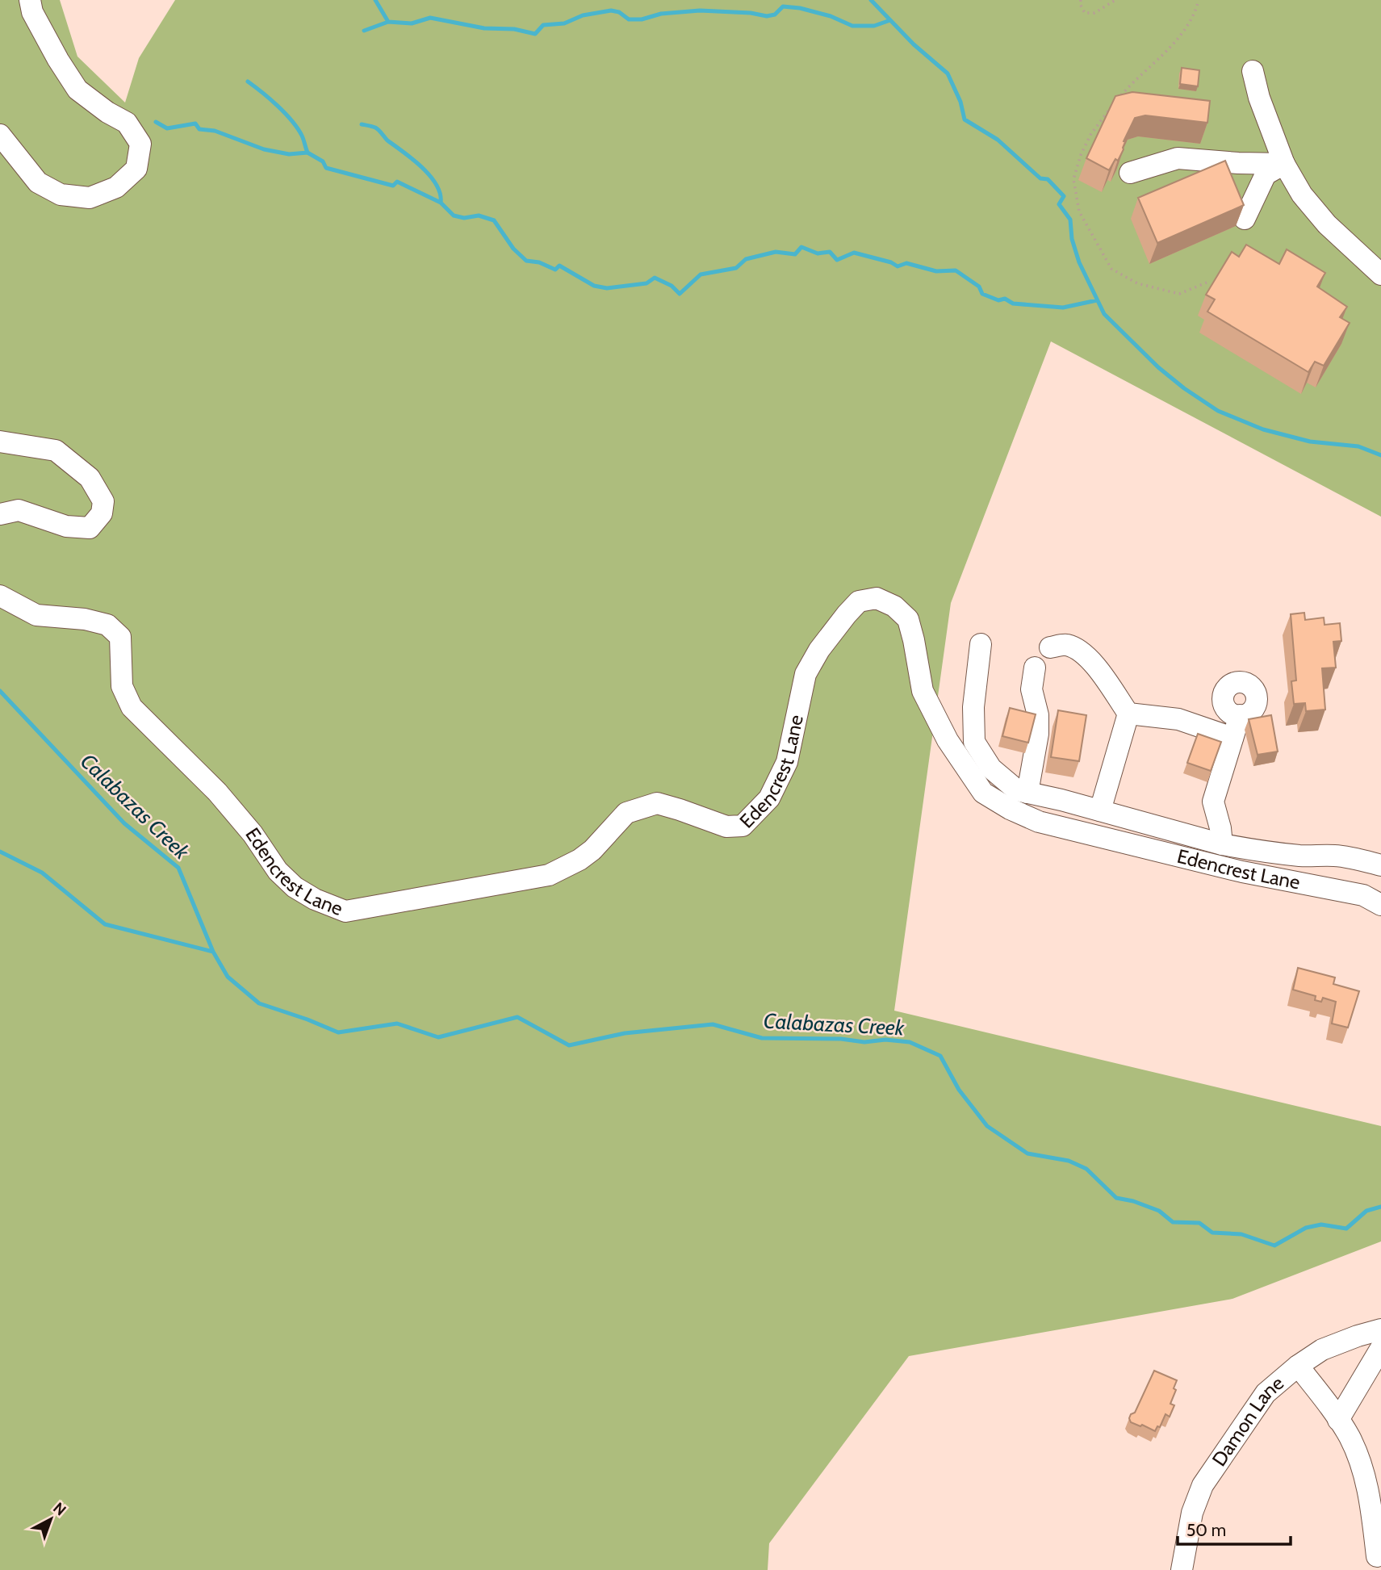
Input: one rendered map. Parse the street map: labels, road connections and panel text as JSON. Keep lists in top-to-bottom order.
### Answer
{
  "streets": {
    "street": ["Edencrest Lane", "Damon Lane"]
  },
  "water": ["Calabazas Creek"],
  "scale_bar": "50 m",
  "north": "top right"
}
